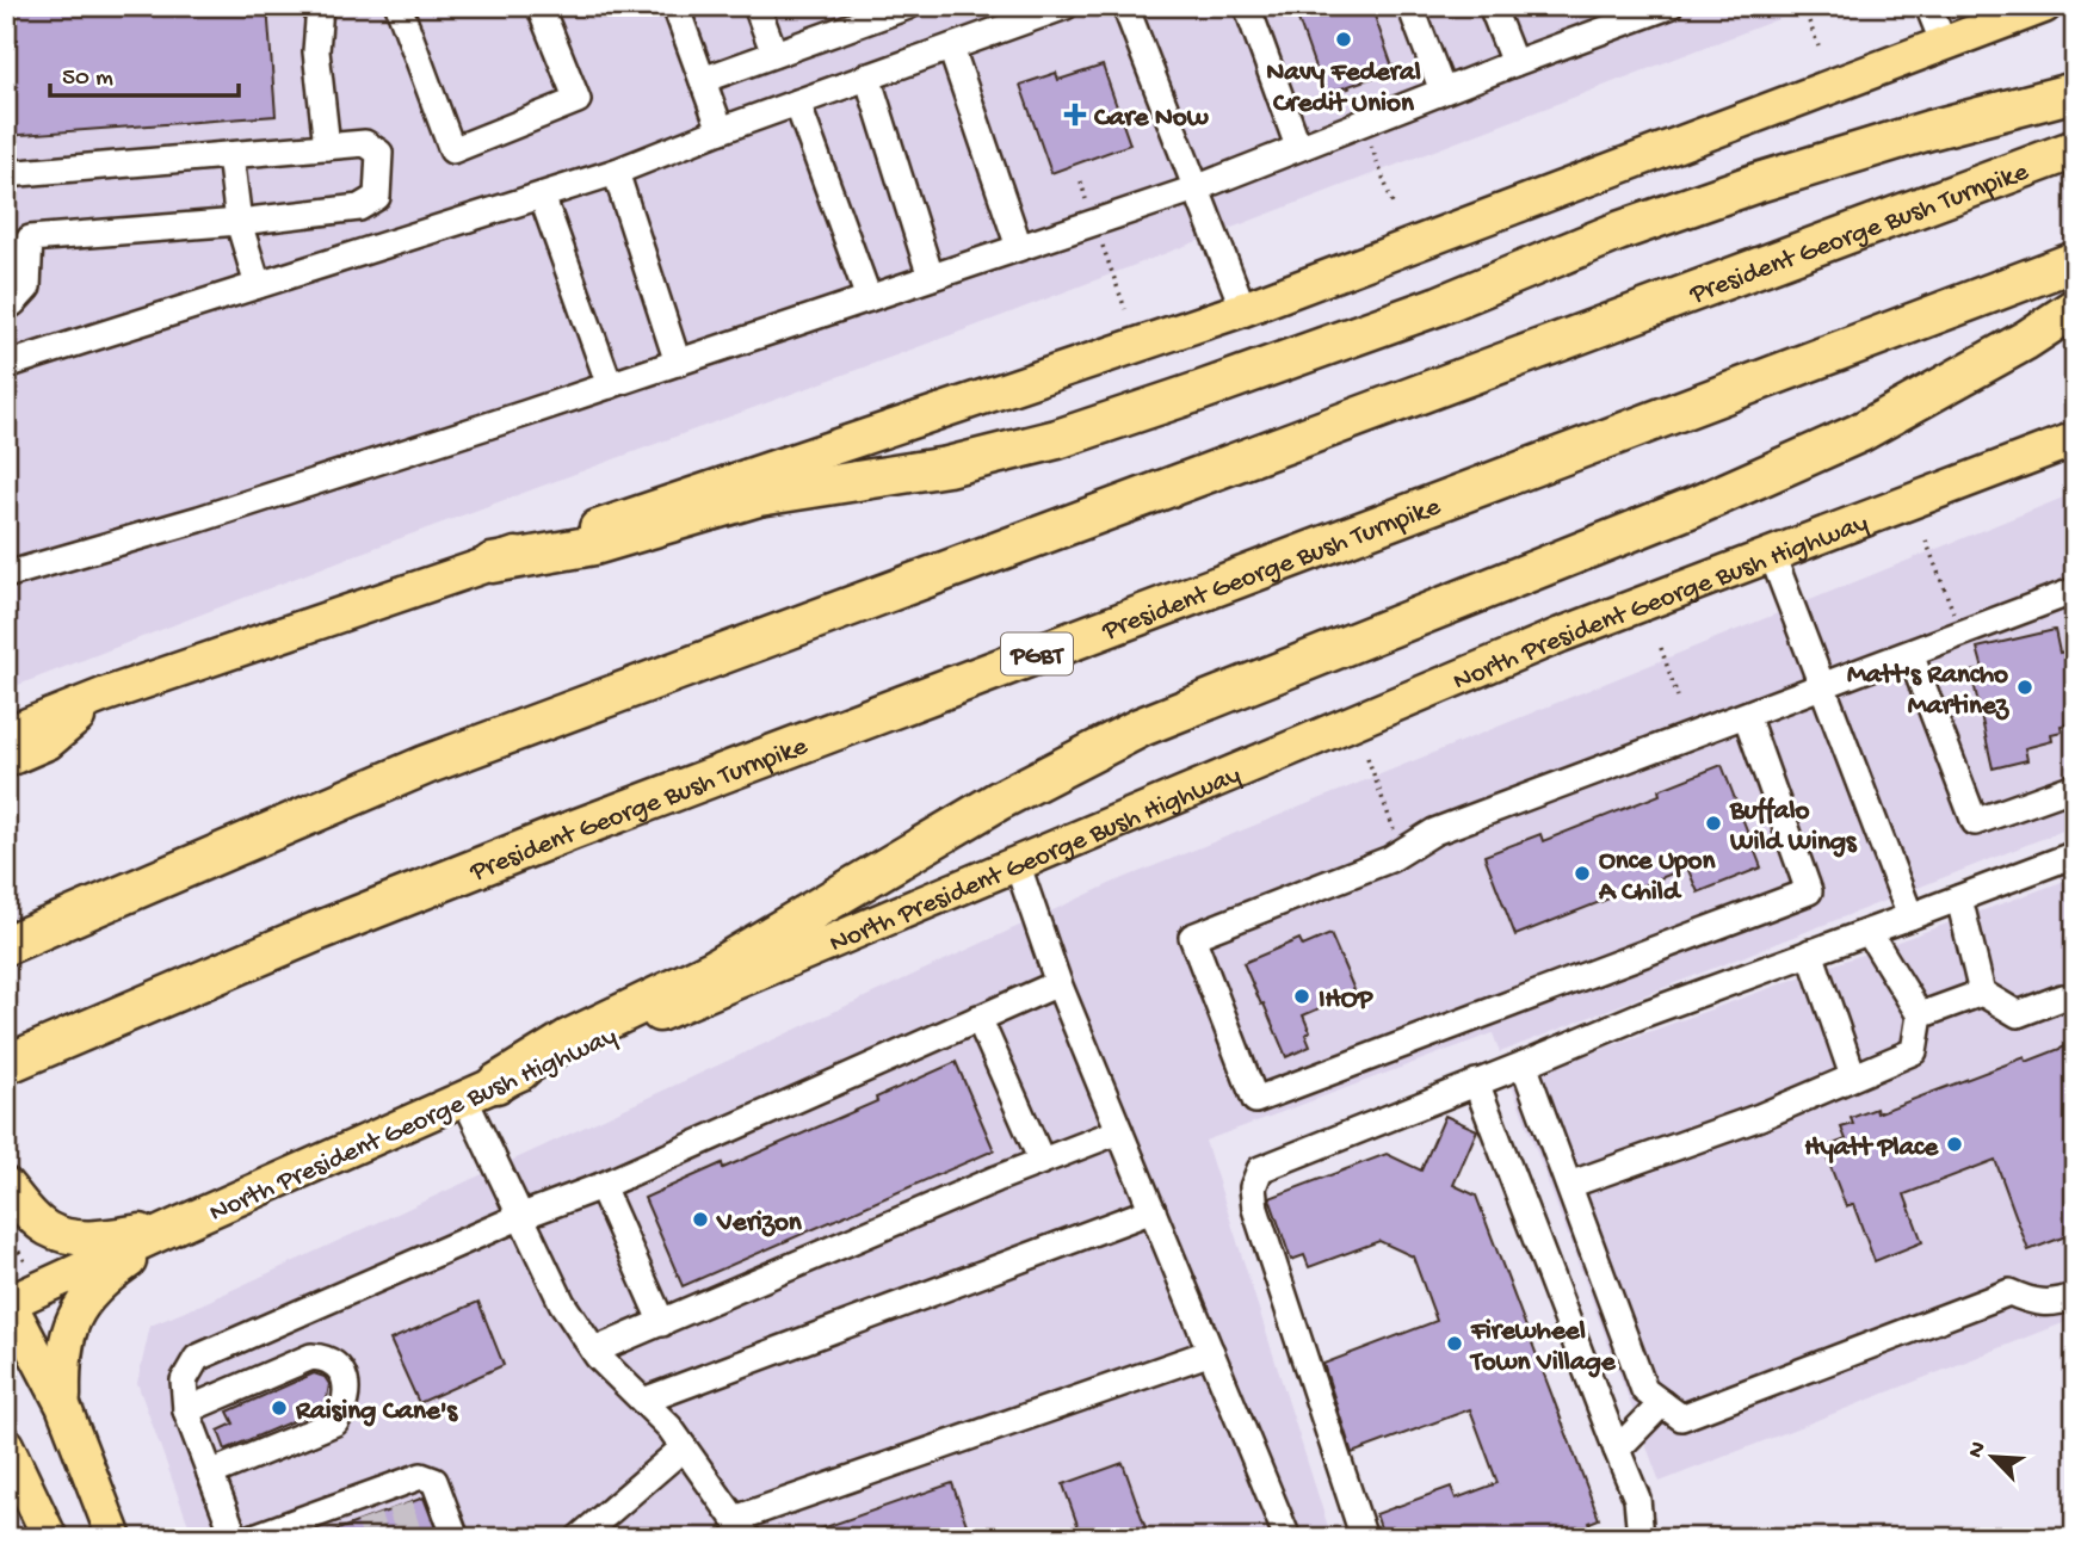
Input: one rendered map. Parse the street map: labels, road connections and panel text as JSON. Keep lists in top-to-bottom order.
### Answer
{
  "streets": {
    "highway": ["President George Bush Turnpike", "PGBT"],
    "main road": ["North President George Bush Highway"]
  },
  "places": {
    "other": [
      "Navy Federal Credit Union",
      "Matt's Rancho Martinez",
      "Buffalo Wild Wings",
      "Once Upon A Child",
      "IHOP",
      "Hyatt Place",
      "Verizon",
      "Firewheel Town Village",
      "Raising Cane's"
    ],
    "health": ["Care Now"]
  },
  "scale_bar": "50 m",
  "north": "top left"
}
